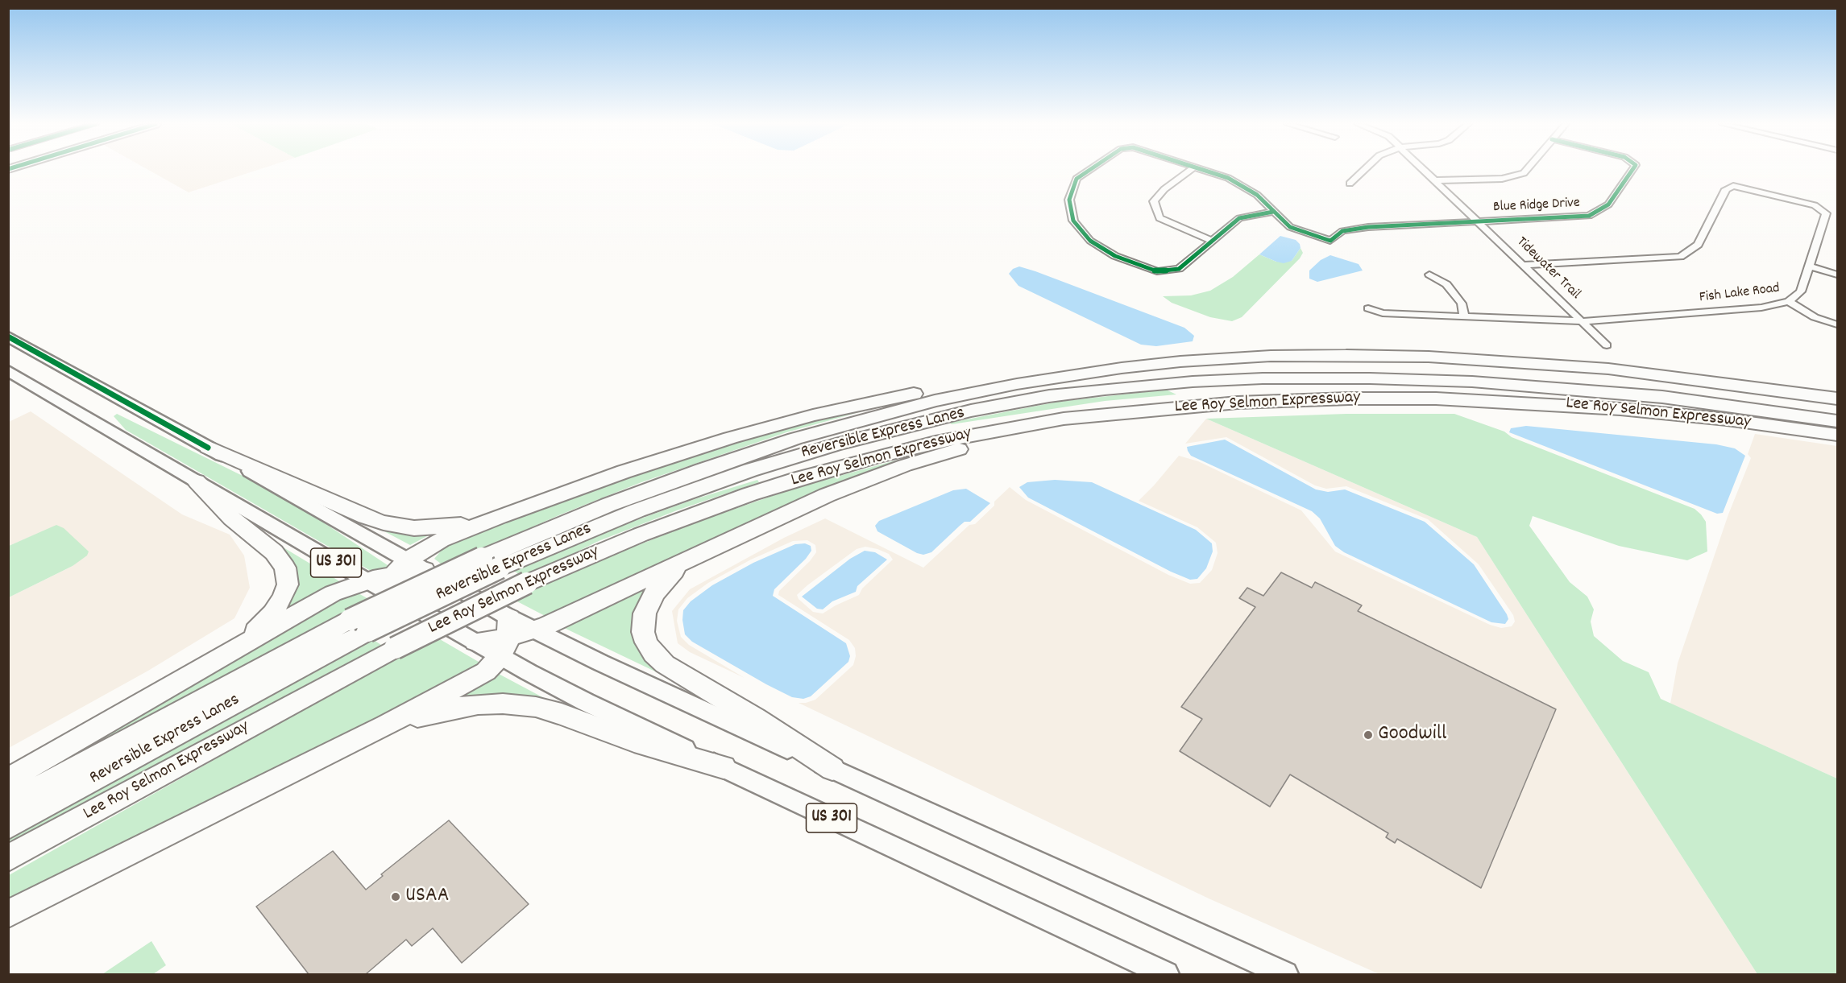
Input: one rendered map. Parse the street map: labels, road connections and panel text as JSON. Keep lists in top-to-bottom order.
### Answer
{
  "streets": {
    "highway": ["Lee Roy Selmon Expressway", "Reversible Express Lanes"],
    "main road": ["US 301"],
    "street": ["Blue Ridge Drive", "Tidewater Trail", "Fish Lake Road"]
  },
  "crossings": [
    ["Blue Ridge Drive", "Tidewater Trail"],
    ["Tidewater Trail", "Fish Lake Road"],
    ["Lee Roy Selmon Expressway", "Reversible Express Lanes"]
  ],
  "places": ["Goodwill", "USAA"]
}
